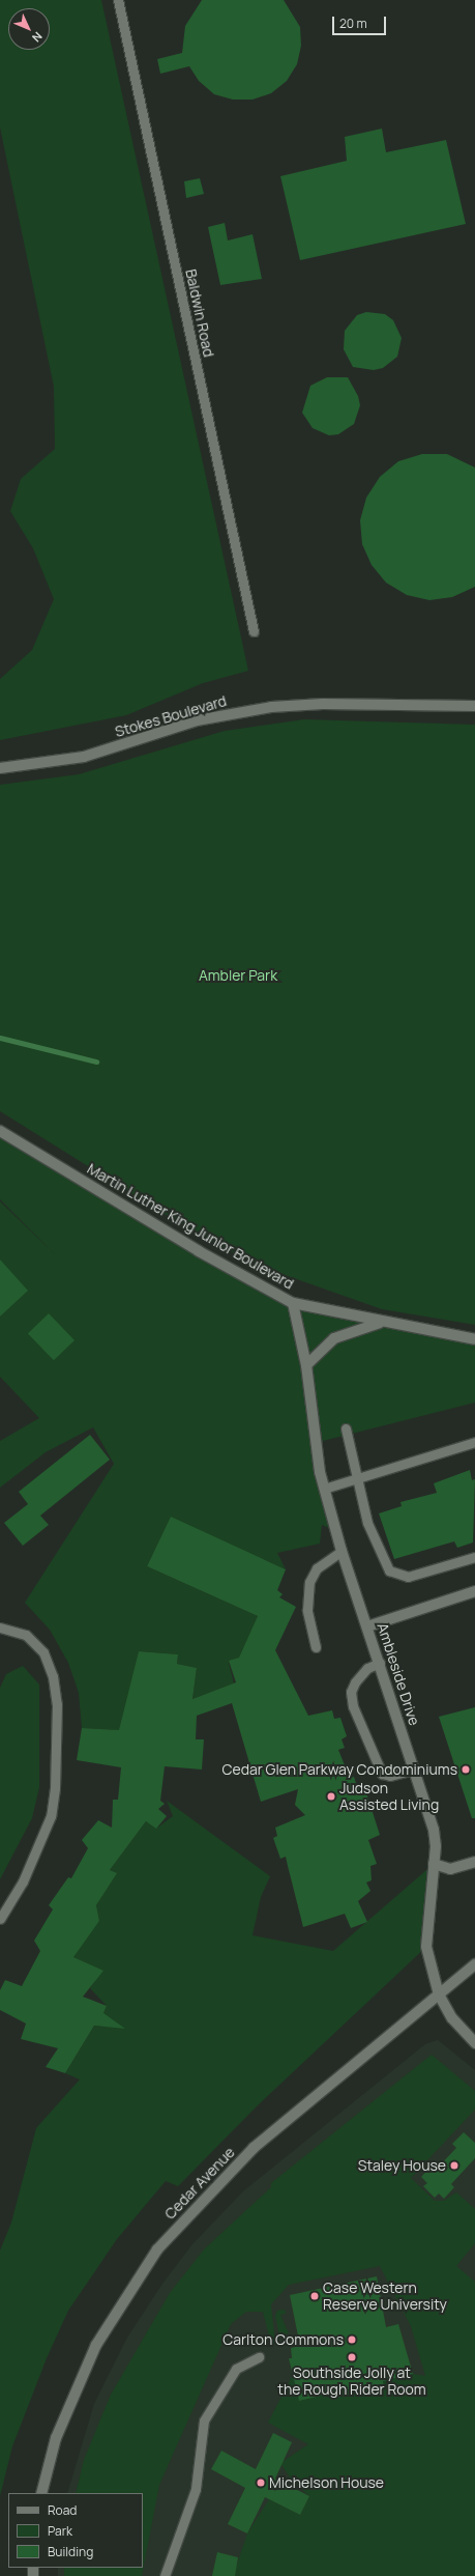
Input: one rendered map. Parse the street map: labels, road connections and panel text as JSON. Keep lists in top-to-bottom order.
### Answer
{
  "streets": {
    "main road": [
      "Stokes Boulevard",
      "Martin Luther King Junior Boulevard",
      "Ambleside Drive",
      "Cedar Avenue"
    ],
    "lane": ["Baldwin Road"]
  },
  "crossings": [
    ["Martin Luther King Junior Boulevard", "Ambleside Drive"],
    ["Ambleside Drive", "Cedar Avenue"]
  ],
  "parks": ["Ambler Park"],
  "places": [
    "Cedar Glen Parkway Condominiums",
    "Judson Assisted Living",
    "Staley House",
    "Case Western Reserve University",
    "Carlton Commons",
    "Southside Jolly at the Rough Rider Room",
    "Michelson House"
  ],
  "legend": ["Road", "Park", "Building"],
  "scale_bar": "20 m",
  "north": "bottom right"
}
